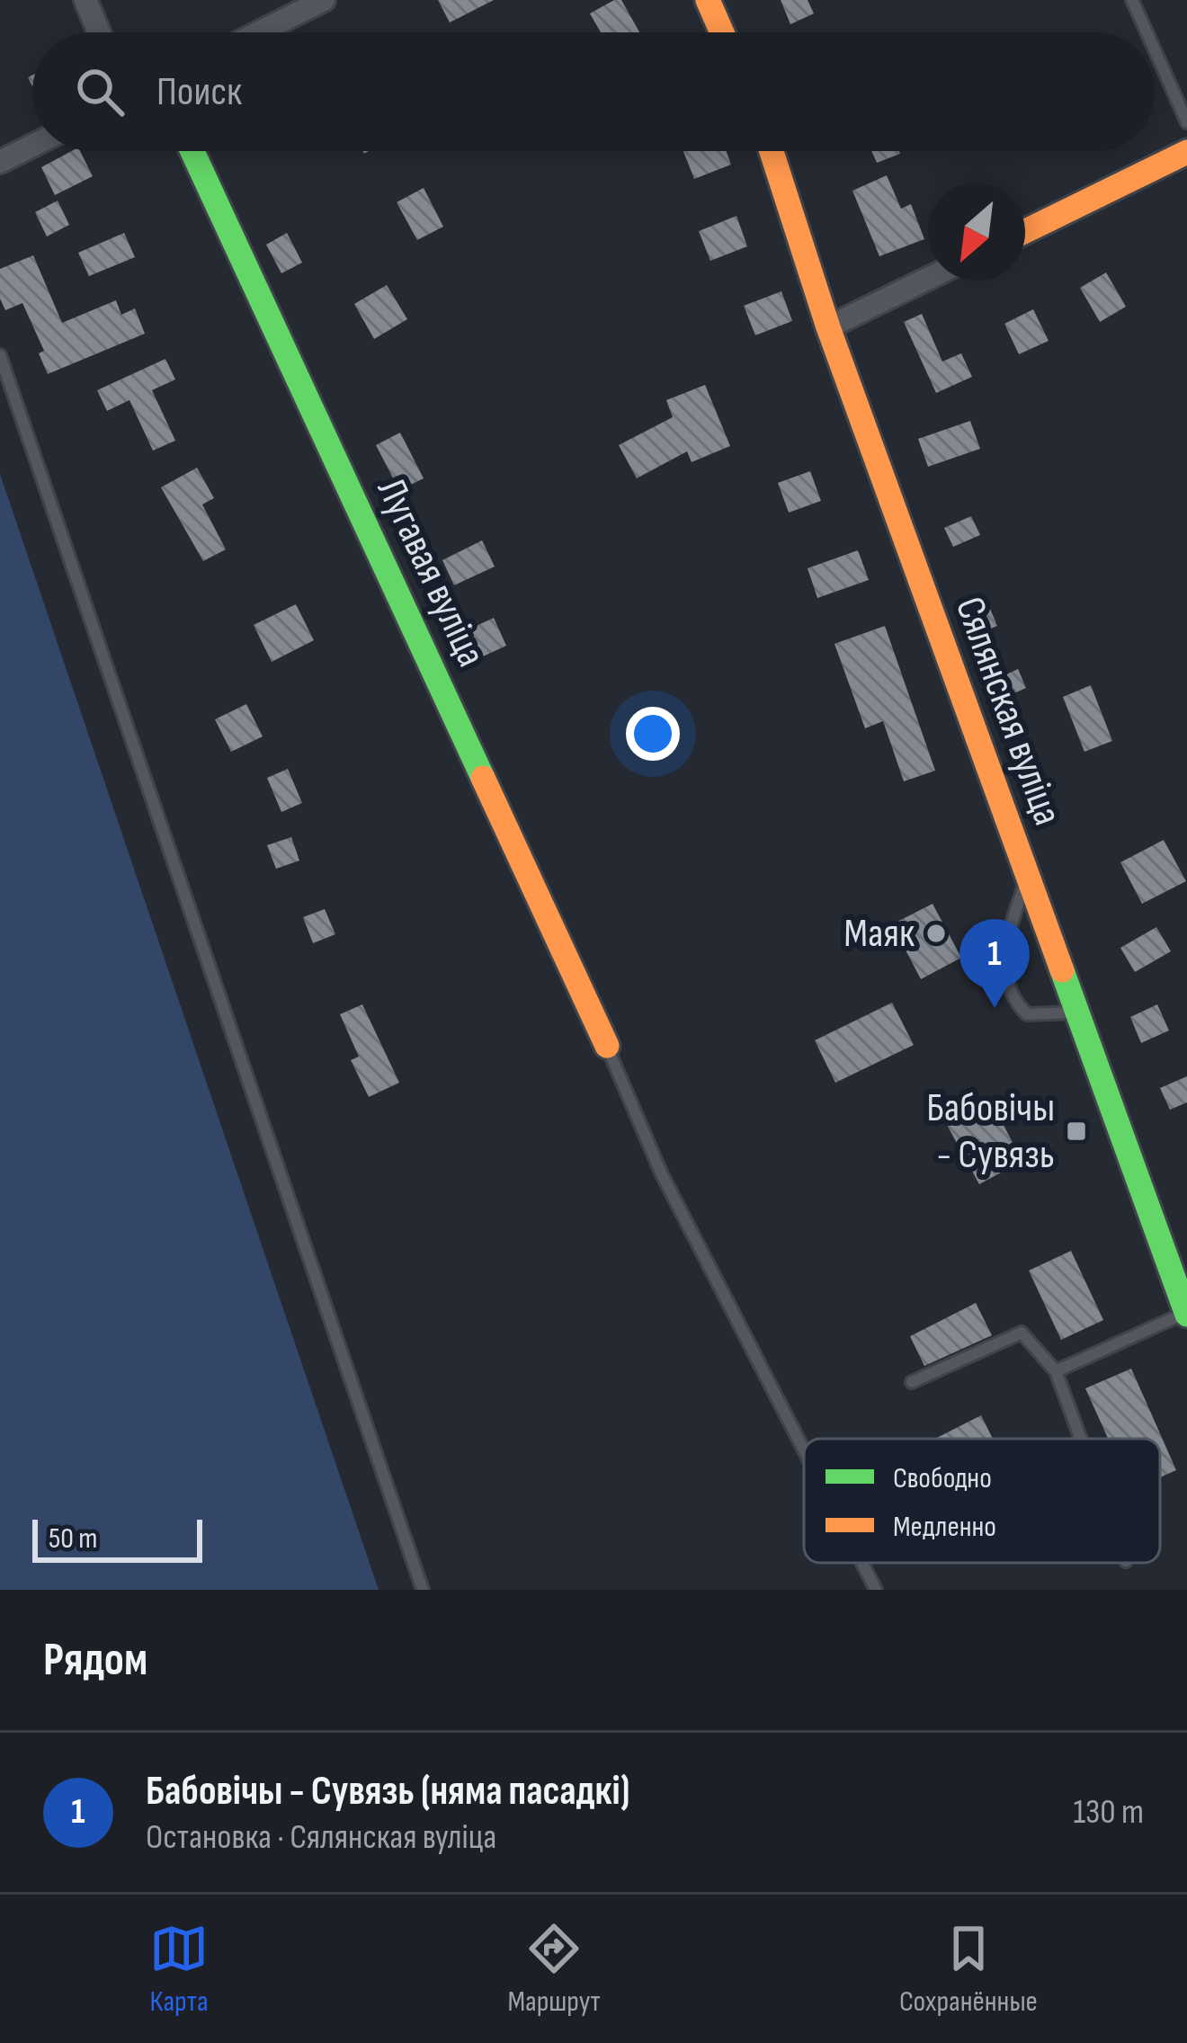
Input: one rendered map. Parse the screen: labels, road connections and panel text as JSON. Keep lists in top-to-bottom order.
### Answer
{
  "streets": {
    "street": ["Лугавая вуліца", "Сялянская вуліца"]
  },
  "places": {
    "other": ["Маяк"],
    "transit": ["Бабовічы - Сувязь"]
  },
  "legend": ["Свободно", "Медленно"],
  "scale_bar": "50 m",
  "north": "bottom left",
  "page": {
    "search": "Поиск",
    "pins": "1",
    "scale": "50 m",
    "heading": "Рядом",
    "list": [
      {
        "mark": "1",
        "name": "Бабовічы - Сувязь (няма пасадкі)",
        "note": "Остановка · Сялянская вуліца",
        "value": "130 m"
      }
    ],
    "nav": ["Карта", "Маршрут", "Сохранённые"]
  }
}
